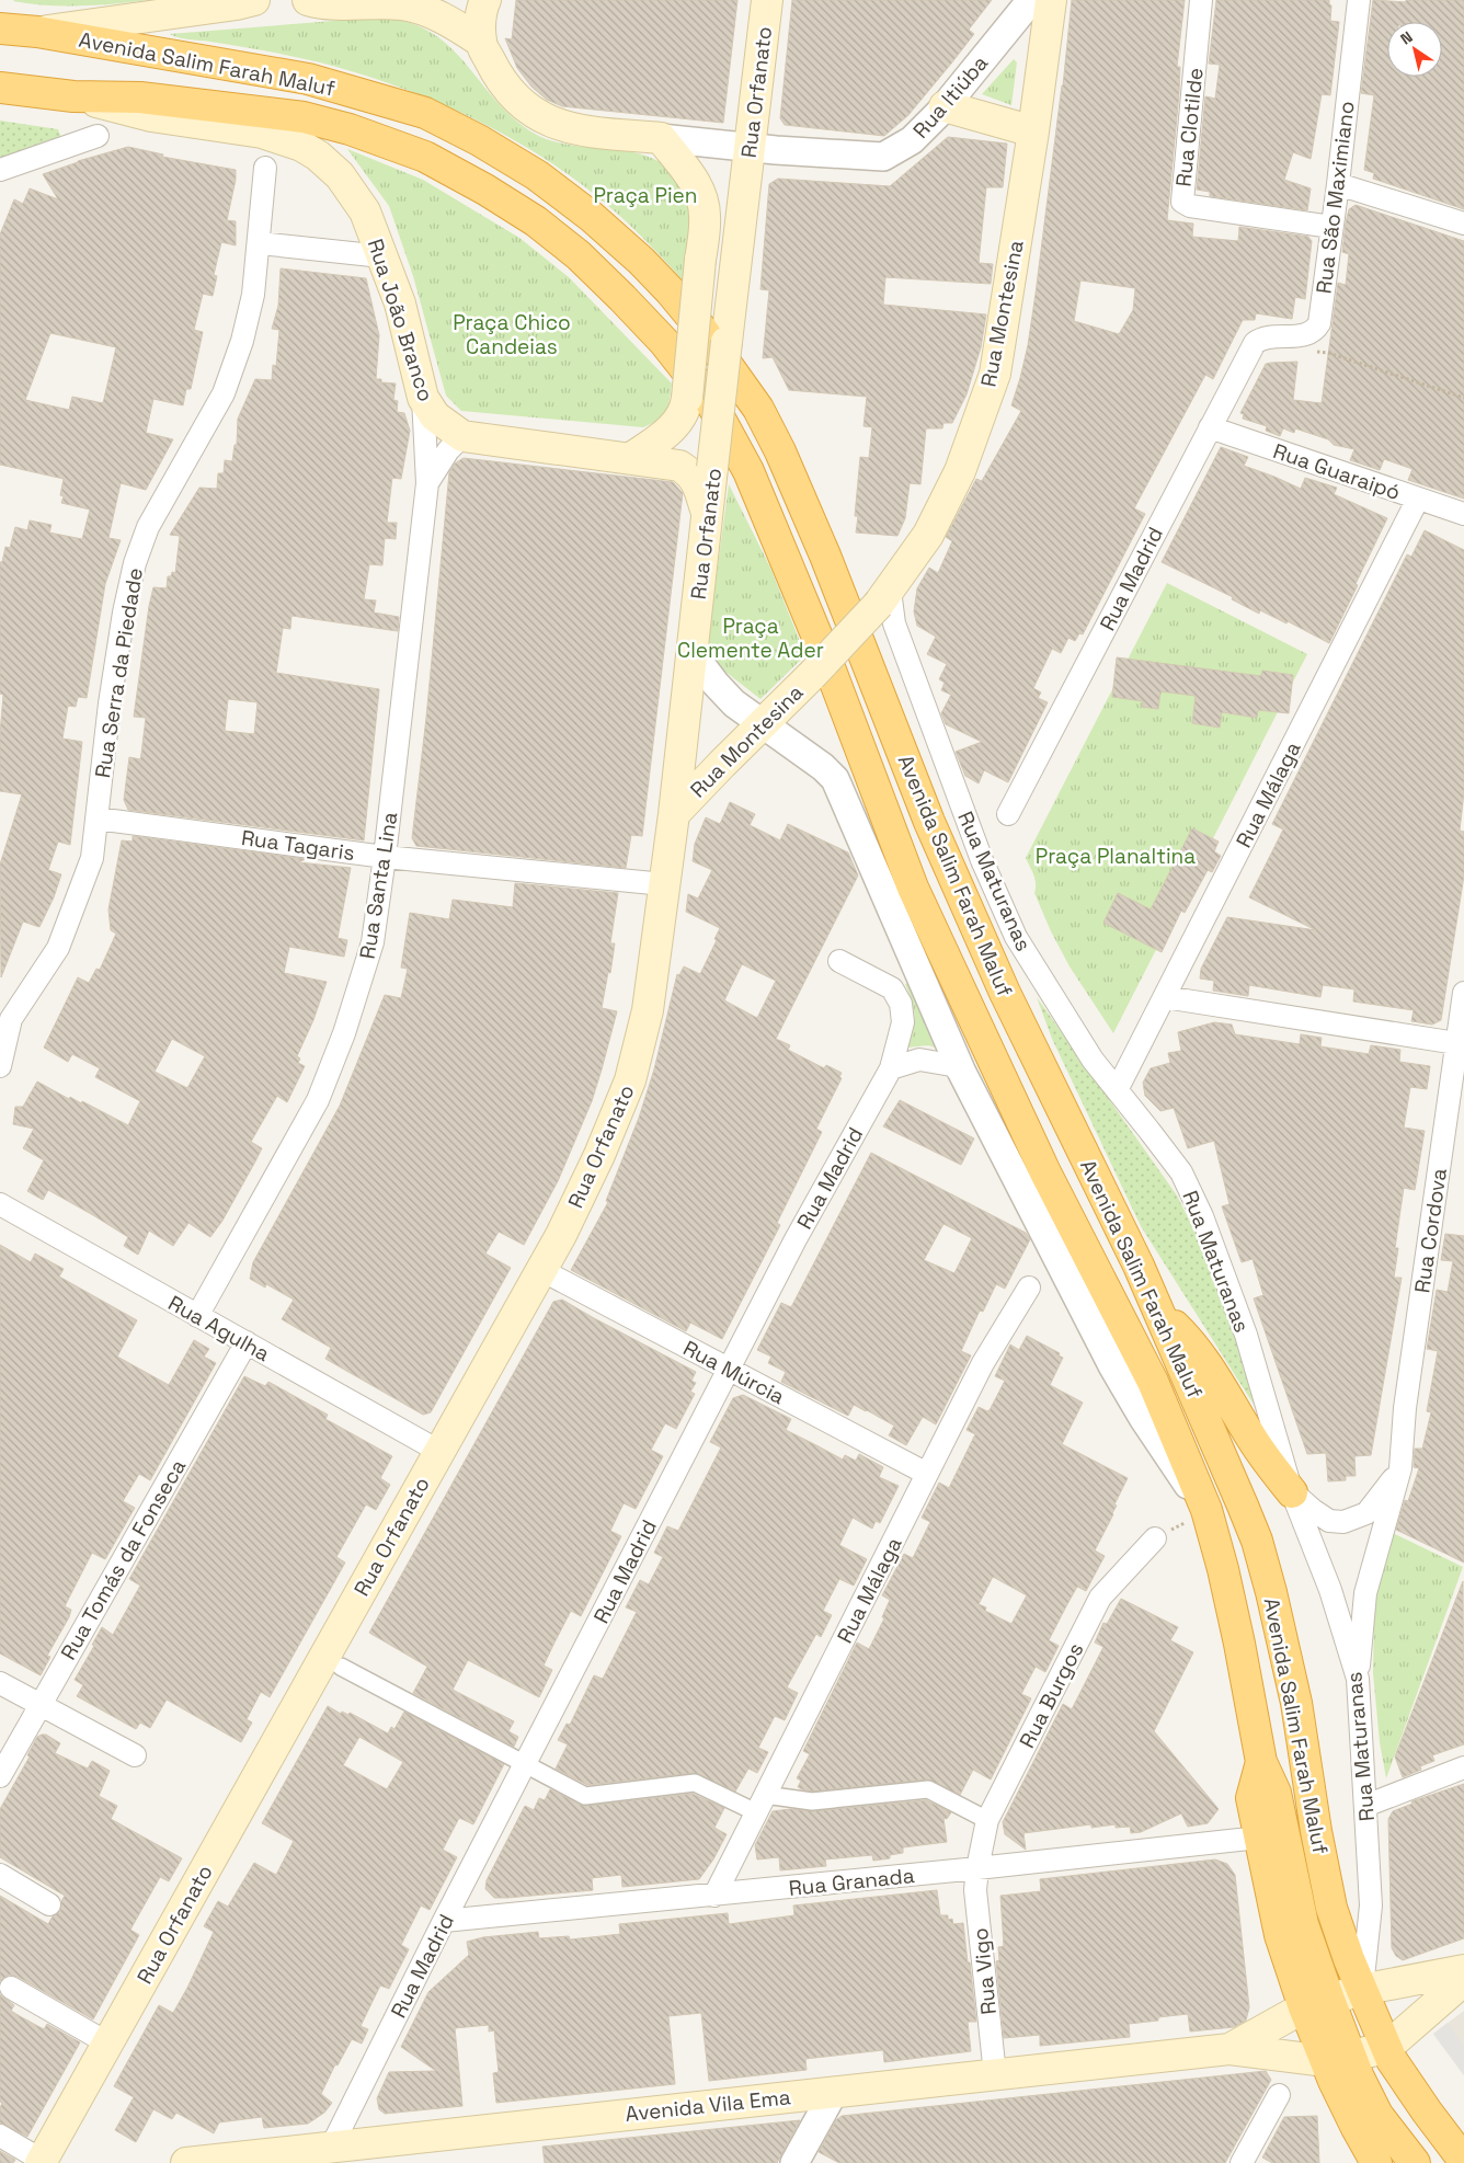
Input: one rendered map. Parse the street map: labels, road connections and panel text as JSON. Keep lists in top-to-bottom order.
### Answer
{
  "streets": {
    "highway": ["Avenida Salim Farah Maluf"],
    "main road": [
      "Rua Orfanato",
      "Rua Montesina",
      "Rua João Branco",
      "Avenida Vila Ema"
    ],
    "street": [
      "Rua Itiúba",
      "Rua Clotilde",
      "Rua São Maximiano",
      "Rua Guaraipó",
      "Rua Madrid",
      "Rua Serra da Piedade",
      "Rua Málaga",
      "Rua Tagaris",
      "Rua Maturanas",
      "Rua Santa Lina",
      "Rua Cordova",
      "Rua Agulha",
      "Rua Múrcia",
      "Rua Tomás da Fonseca",
      "Rua Burgos",
      "Rua Granada",
      "Rua Vigo"
    ]
  },
  "crossings": [
    ["Avenida Salim Farah Maluf", "Rua João Branco"],
    ["Avenida Salim Farah Maluf", "Rua Maturanas"],
    ["Avenida Salim Farah Maluf", "Rua Granada"],
    ["Avenida Salim Farah Maluf", "Avenida Vila Ema"],
    ["Rua Orfanato", "Rua Itiúba"],
    ["Rua Orfanato", "Rua Montesina"],
    ["Rua Orfanato", "Rua João Branco"],
    ["Rua Orfanato", "Rua Tagaris"],
    ["Rua Orfanato", "Rua Agulha"],
    ["Rua Orfanato", "Rua Múrcia"],
    ["Rua Clotilde", "Rua São Maximiano"],
    ["Rua São Maximiano", "Rua Madrid"],
    ["Rua Montesina", "Rua Maturanas"],
    ["Rua João Branco", "Rua Santa Lina"],
    ["Rua Guaraipó", "Rua Madrid"],
    ["Rua Guaraipó", "Rua Málaga"],
    ["Rua Madrid", "Rua Múrcia"],
    ["Rua Madrid", "Rua Granada"],
    ["Rua Madrid", "Avenida Vila Ema"],
    ["Rua Serra da Piedade", "Rua Tagaris"],
    ["Rua Málaga", "Rua Maturanas"],
    ["Rua Málaga", "Rua Múrcia"],
    ["Rua Málaga", "Rua Granada"],
    ["Rua Tagaris", "Rua Santa Lina"],
    ["Rua Maturanas", "Rua Cordova"],
    ["Rua Maturanas", "Avenida Vila Ema"],
    ["Rua Santa Lina", "Rua Agulha"],
    ["Rua Agulha", "Rua Tomás da Fonseca"],
    ["Rua Burgos", "Rua Granada"],
    ["Rua Burgos", "Rua Vigo"],
    ["Rua Granada", "Rua Vigo"],
    ["Rua Vigo", "Avenida Vila Ema"]
  ],
  "parks": [
    "Praça Pien",
    "Praça Chico Candeias",
    "Praça Clemente Ader",
    "Praça Planaltina"
  ],
  "north": "top left"
}
